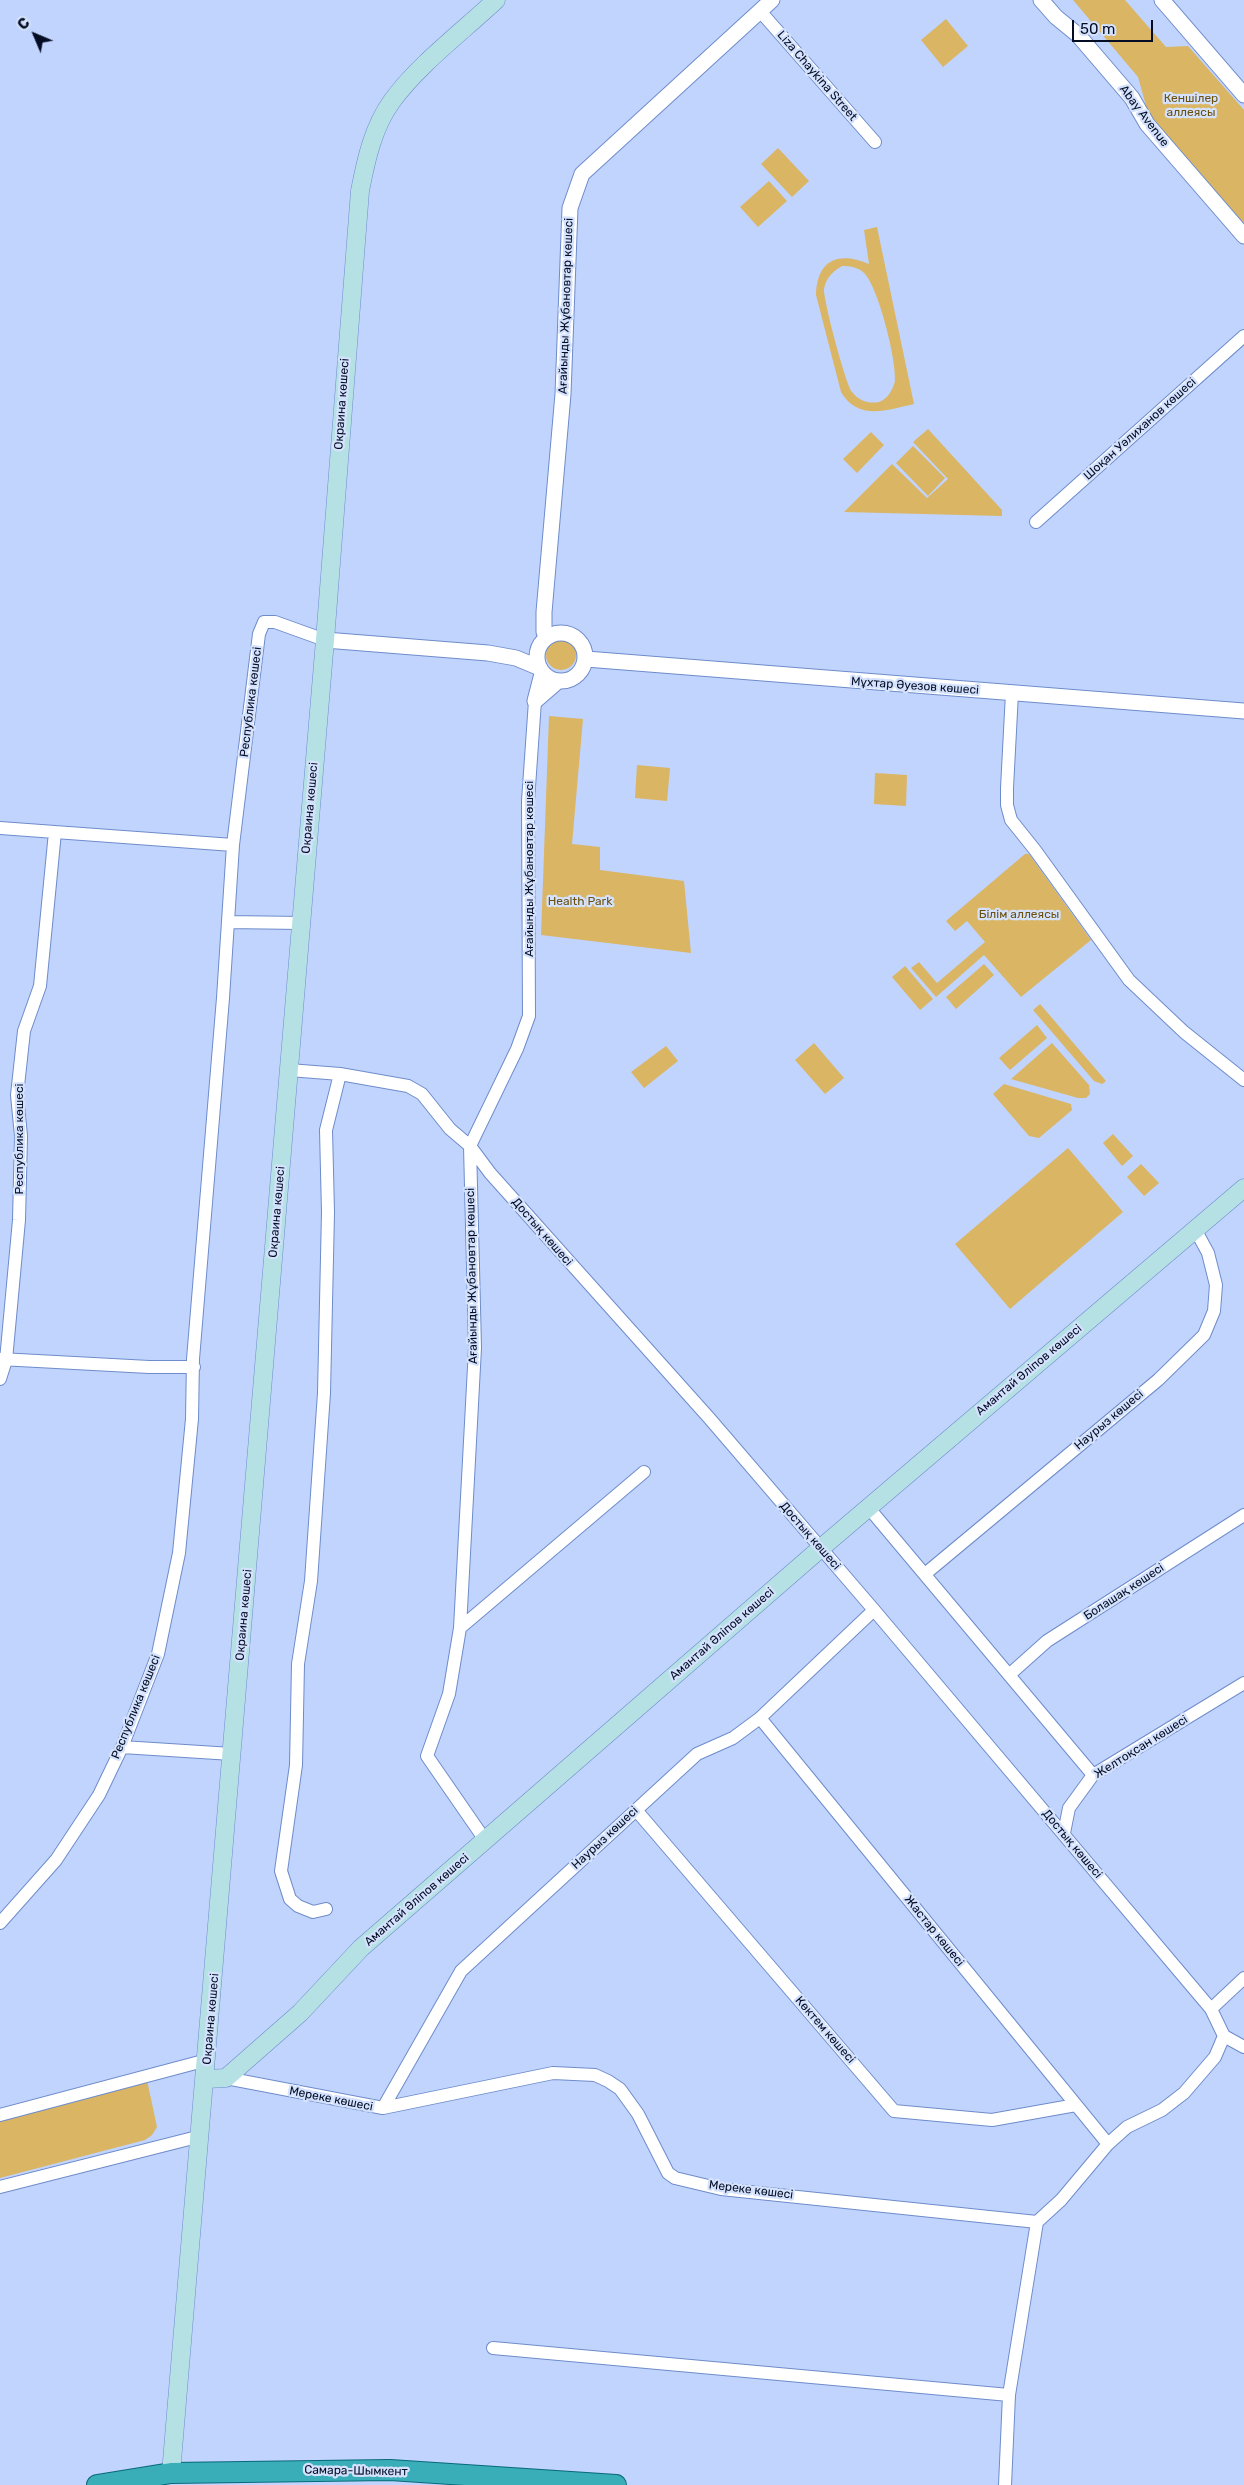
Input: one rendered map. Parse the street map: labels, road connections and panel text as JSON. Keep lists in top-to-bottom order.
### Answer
{
  "streets": {
    "highway": ["Самара-Шымкент"],
    "main road": ["Окраина көшесі", "Амантай Әліпов көшесі"],
    "street": [
      "Liza Chaykina Street",
      "Abay Avenue",
      "Ағайынды Жұбановтар көшесі",
      "Шоқан Уәлиханов көшесі",
      "Мұхтар Әуезов көшесі",
      "Республика көшесі",
      "Достық көшесі",
      "Наурыз көшесі",
      "Болашақ көшесі",
      "Желтоқсан көшесі",
      "Жастар көшесі",
      "Көктем көшесі",
      "Мереке көшесі"
    ]
  },
  "crossings": [
    ["Liza Chaykina Street", "Ағайынды Жұбановтар көшесі"],
    ["Ағайынды Жұбановтар көшесі", "Мұхтар Әуезов көшесі"],
    ["Ағайынды Жұбановтар көшесі", "Достық көшесі"],
    ["Ағайынды Жұбановтар көшесі", "Амантай Әліпов көшесі"],
    ["Окраина көшесі", "Республика көшесі"],
    ["Окраина көшесі", "Достық көшесі"],
    ["Окраина көшесі", "Самара-Шымкент"],
    ["Достық көшесі", "Амантай Әліпов көшесі"],
    ["Достық көшесі", "Наурыз көшесі"],
    ["Достық көшесі", "Желтоқсан көшесі"],
    ["Амантай Әліпов көшесі", "Наурыз көшесі"],
    ["Амантай Әліпов көшесі", "Мереке көшесі"],
    ["Наурыз көшесі", "Жастар көшесі"],
    ["Наурыз көшесі", "Көктем көшесі"],
    ["Наурыз көшесі", "Мереке көшесі"],
    ["Жастар көшесі", "Көктем көшесі"]
  ],
  "parks": ["Кеншілер аллеясы", "Health Park", "Білім аллеясы"],
  "scale_bar": "50 m",
  "north": "top left"
}
